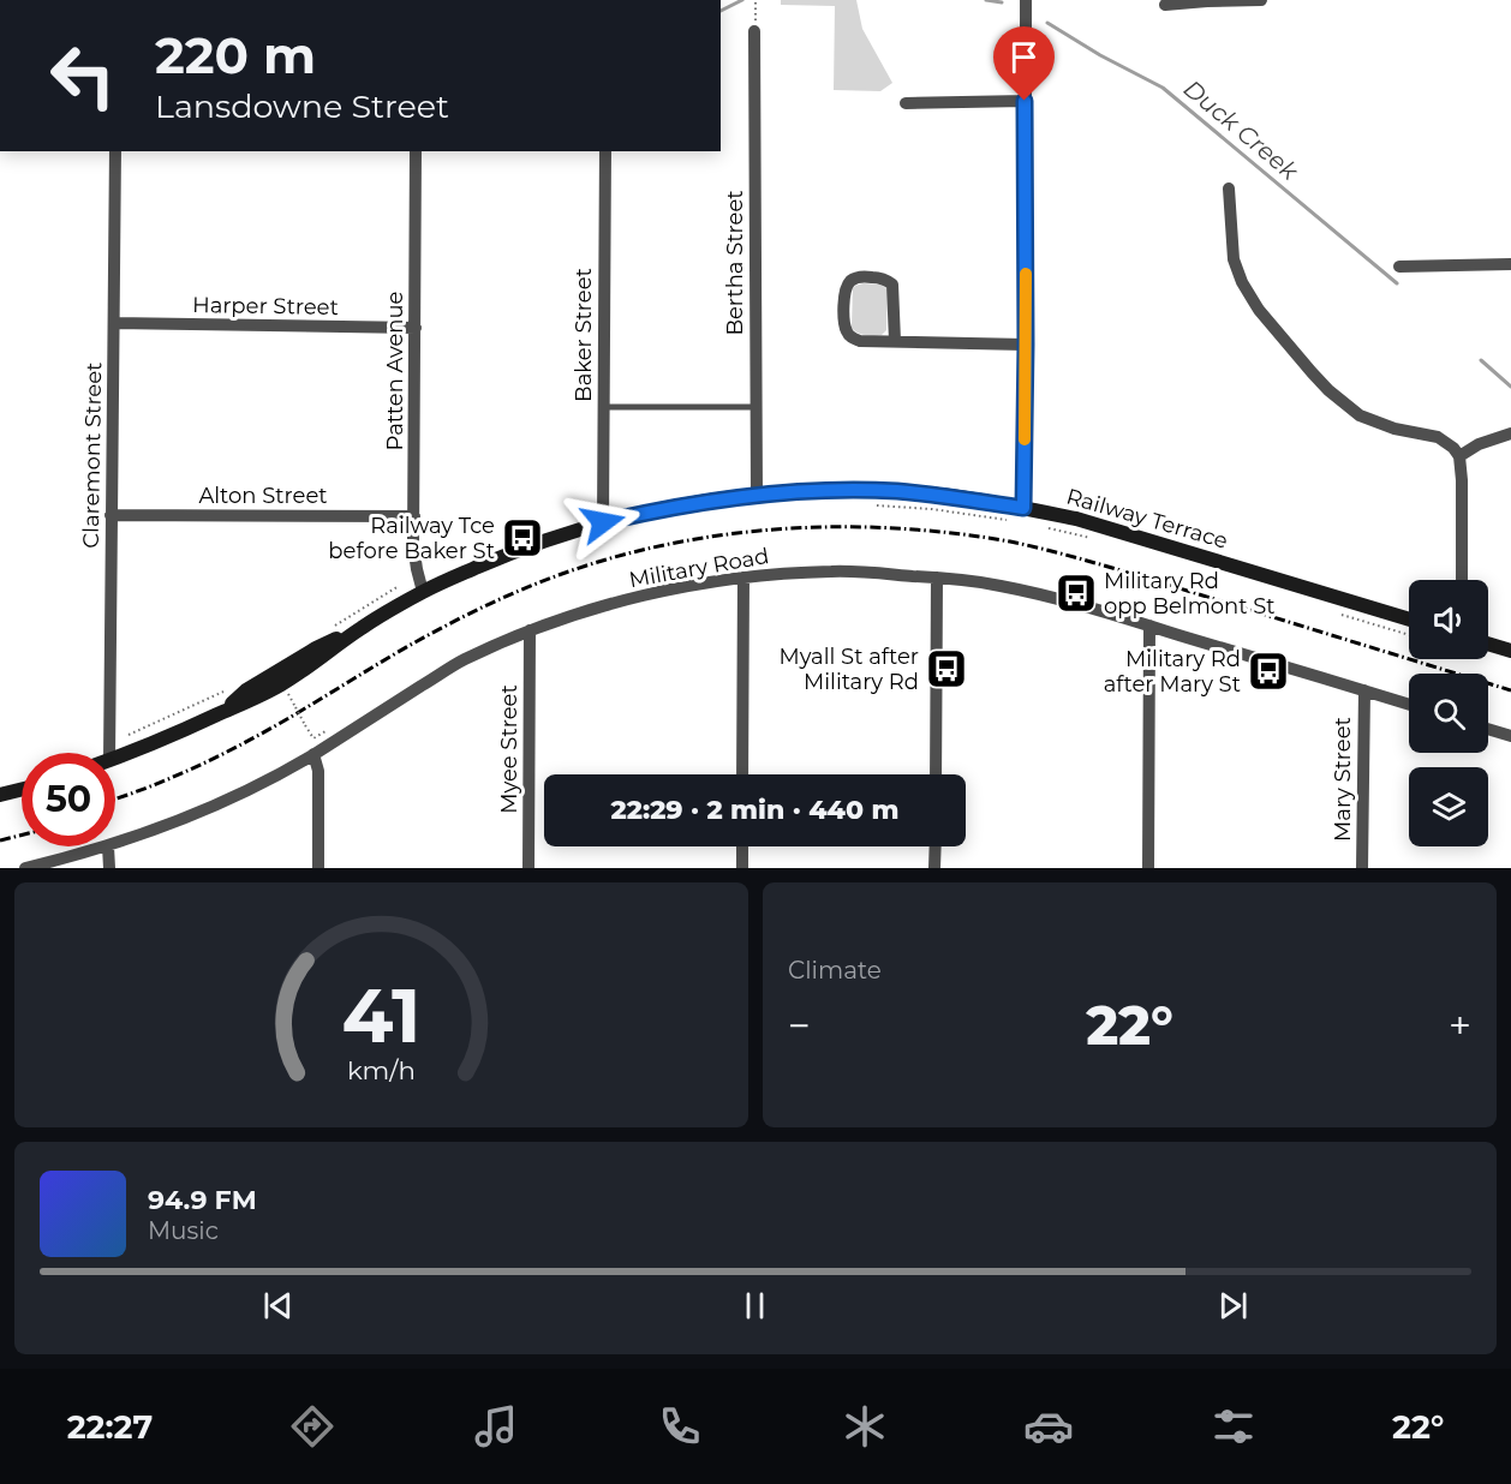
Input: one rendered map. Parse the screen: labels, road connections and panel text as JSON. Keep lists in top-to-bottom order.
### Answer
{
  "streets": {
    "main road": ["Railway Terrace"],
    "street": [
      "Bertha Street",
      "Harper Street",
      "Baker Street",
      "Patten Avenue",
      "Claremont Street",
      "Alton Street",
      "Military Road",
      "Myee Street",
      "Mary Street"
    ]
  },
  "crossings": [
    ["Bertha Street", "Railway Terrace"],
    ["Harper Street", "Patten Avenue"],
    ["Harper Street", "Claremont Street"],
    ["Baker Street", "Railway Terrace"],
    ["Patten Avenue", "Alton Street"],
    ["Patten Avenue", "Railway Terrace"],
    ["Claremont Street", "Alton Street"],
    ["Military Road", "Myee Street"],
    ["Military Road", "Mary Street"]
  ],
  "water": ["Duck Creek"],
  "places": {
    "bus stop": [
      "Railway Tce before Baker St",
      "Military Rd opp Belmont St",
      "Myall St after Military Rd",
      "Military Rd after Mary St"
    ]
  },
  "page": {
    "turn": ["220 m", "Lansdowne Street"],
    "limit": "50",
    "trip": "22:29 · 2 min · 440 m",
    "tile": "Climate",
    "heat": ["−", "22°", "+"],
    "song": ["94.9 FM", "Music"],
    "tabs": ["22:27", "22°"],
    "gauge": ["41", "km/h"]
  }
}
